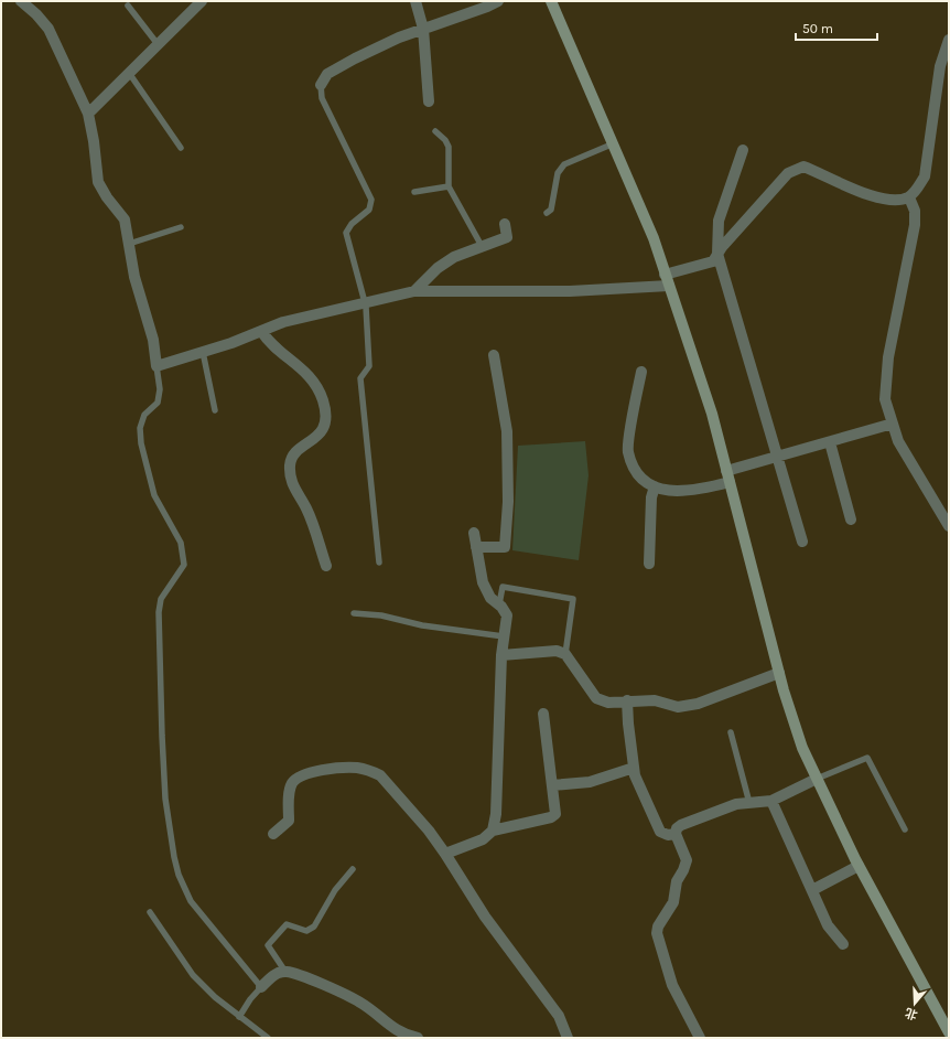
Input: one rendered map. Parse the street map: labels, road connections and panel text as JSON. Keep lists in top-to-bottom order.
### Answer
{
  "scale_bar": "50 m",
  "north": "bottom"
}
